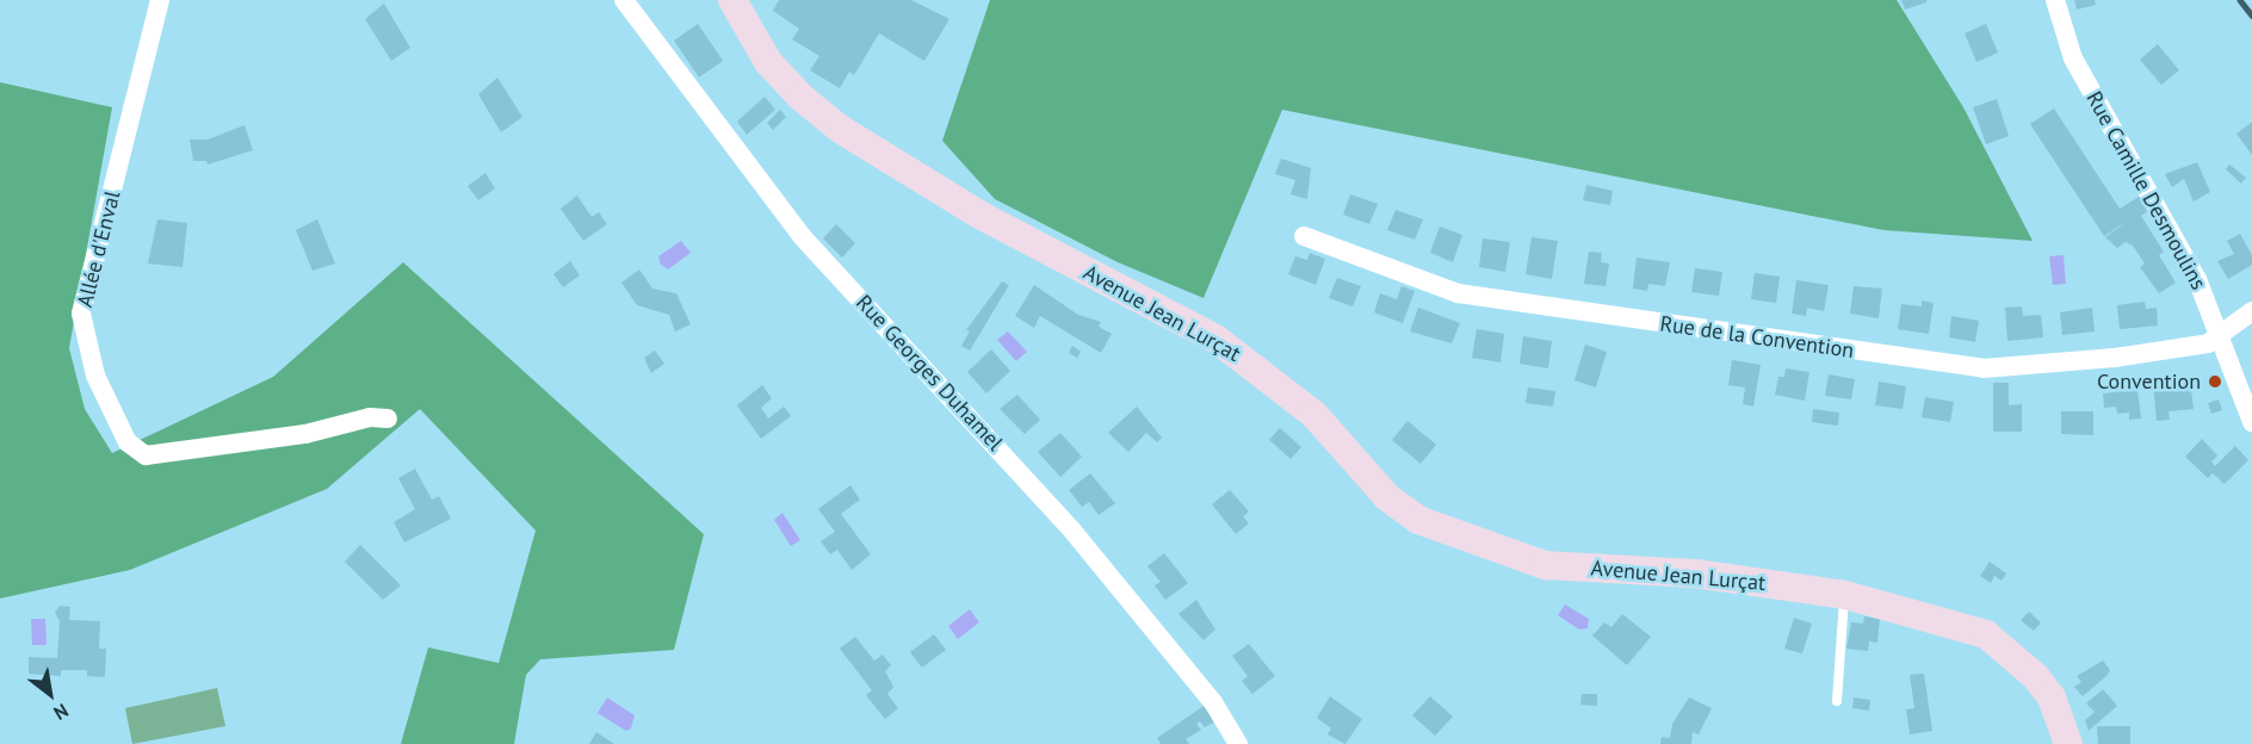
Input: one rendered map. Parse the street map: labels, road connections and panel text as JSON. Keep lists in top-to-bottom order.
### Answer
{
  "streets": {
    "main road": ["Avenue Jean Lurçat"],
    "street": [
      "Rue Camille Desmoulins",
      "Allée d'Enval",
      "Rue de la Convention",
      "Rue Georges Duhamel"
    ]
  },
  "crossings": [
    ["Rue Camille Desmoulins", "Rue de la Convention"]
  ],
  "places": ["Convention"],
  "north": "bottom right"
}
